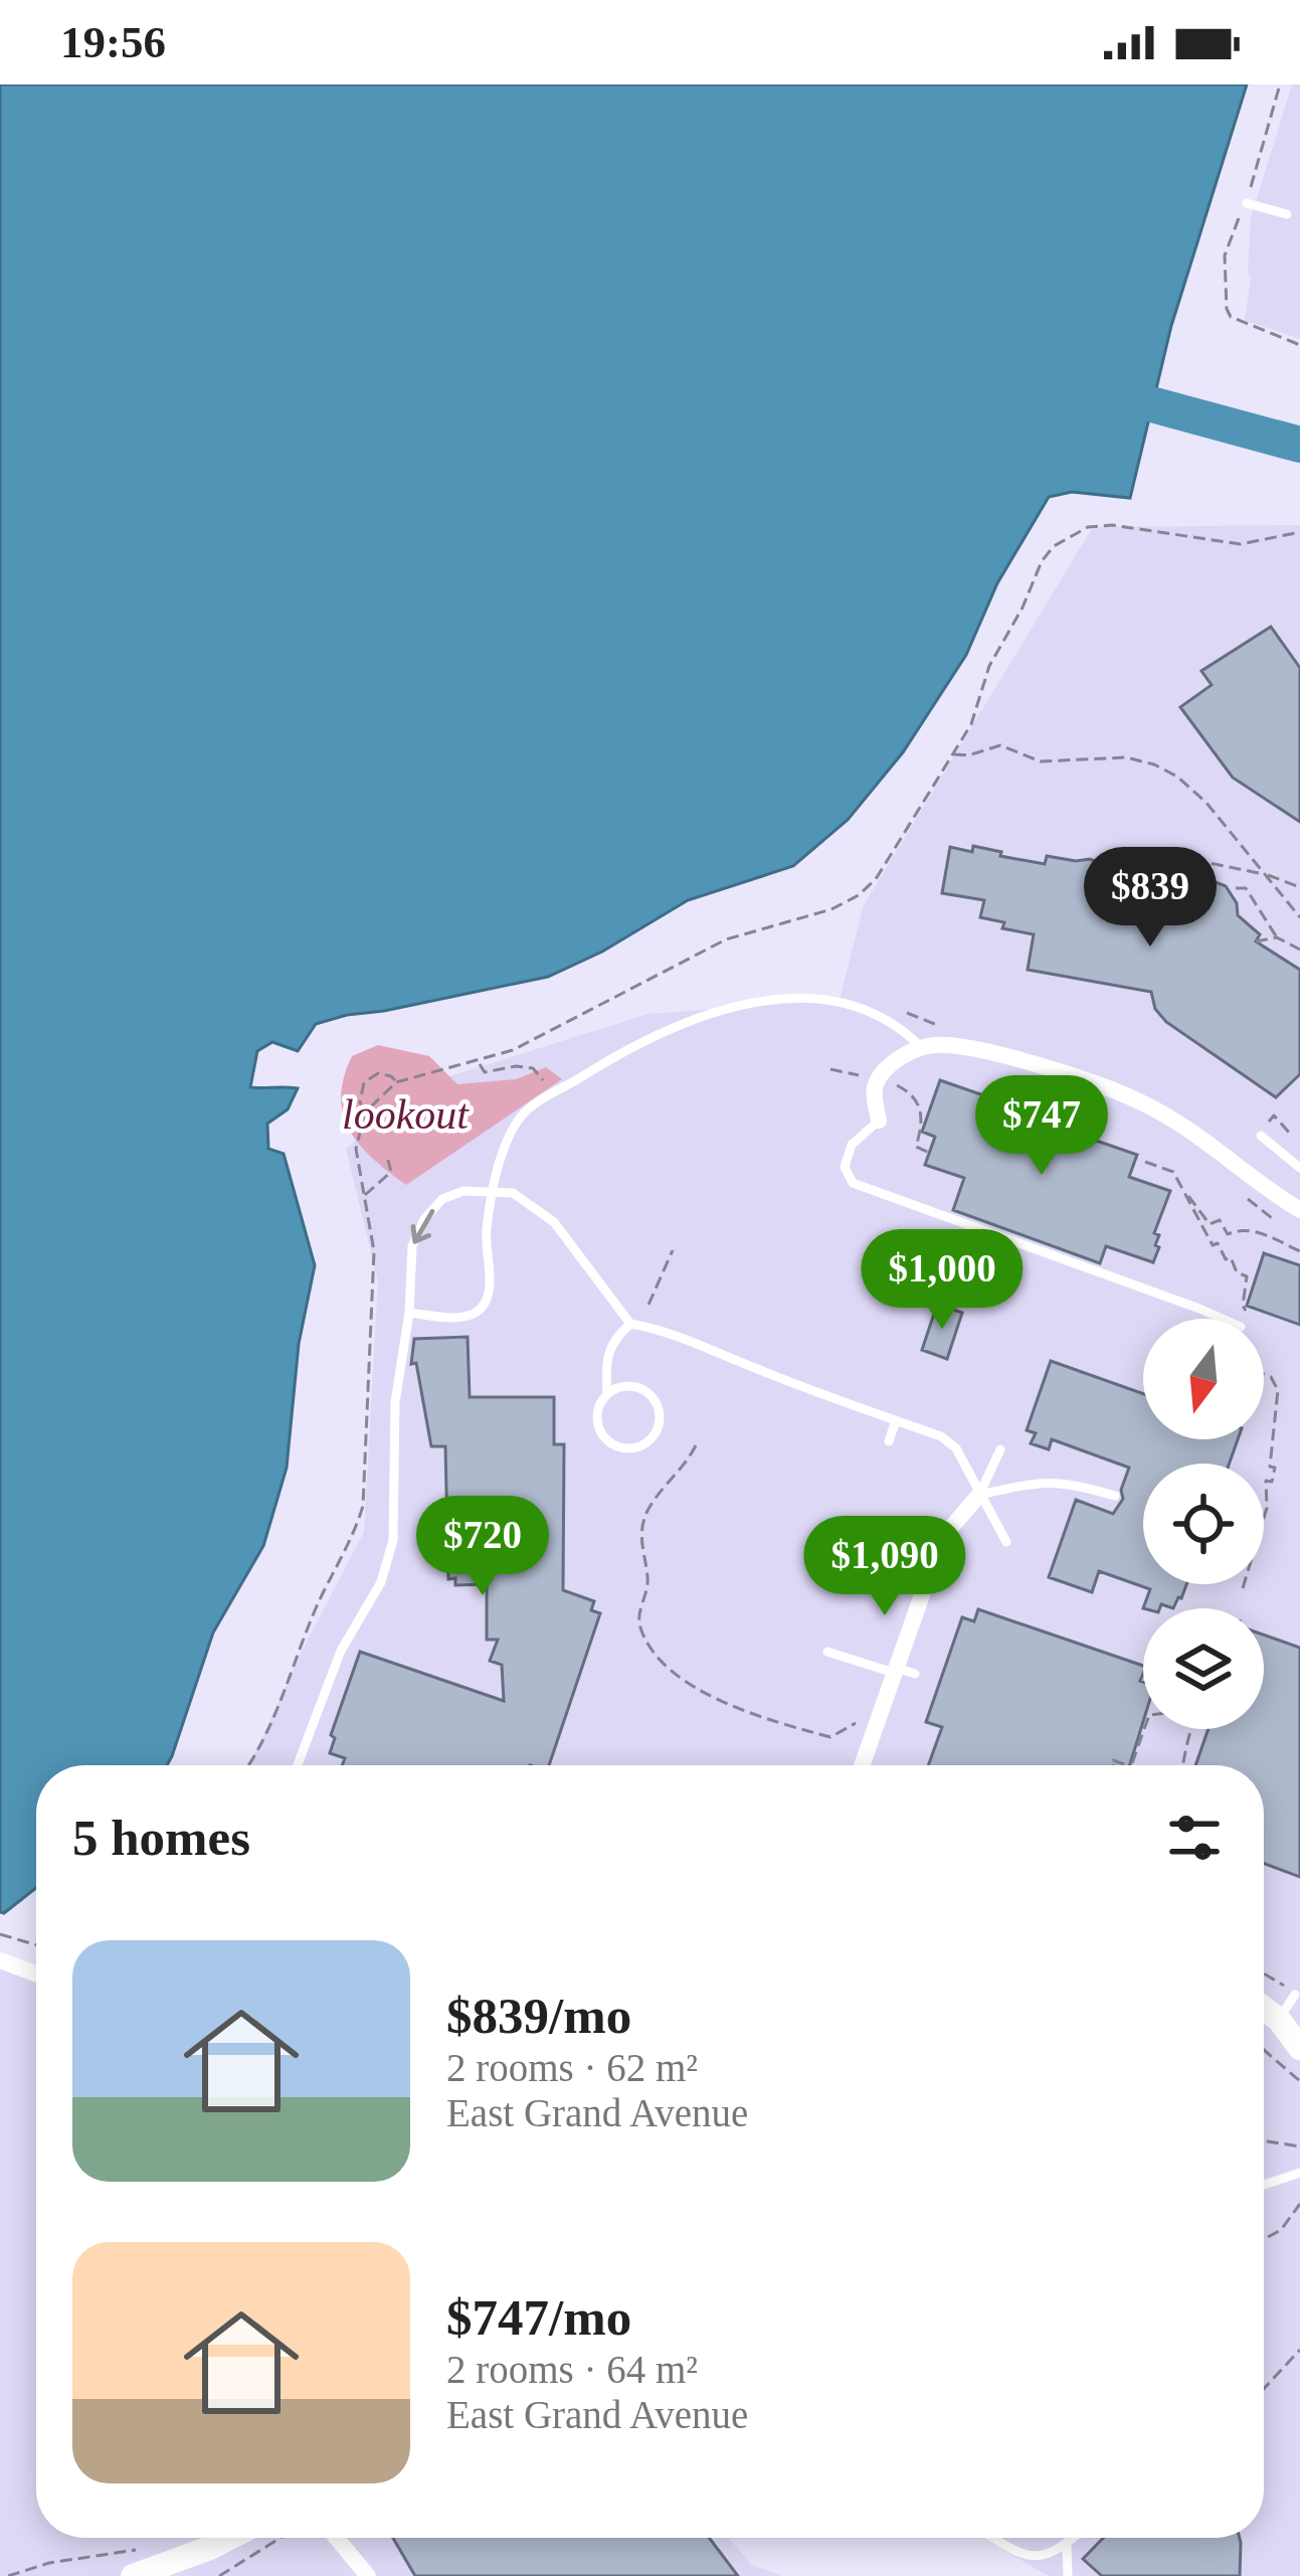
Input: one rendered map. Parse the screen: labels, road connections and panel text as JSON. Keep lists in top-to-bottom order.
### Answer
{
  "parks": ["lookout"],
  "north": "bottom",
  "page": {
    "status": "19:56",
    "price": [
      "$839",
      "$747",
      "$1,000",
      "$720",
      "$1,090"
    ],
    "heading": "5 homes",
    "list": [
      {
        "name": "$839/mo",
        "note": "2 rooms · 62 m² · East Grand Avenue"
      },
      {
        "name": "$747/mo",
        "note": "2 rooms · 64 m² · East Grand Avenue"
      }
    ]
  }
}
